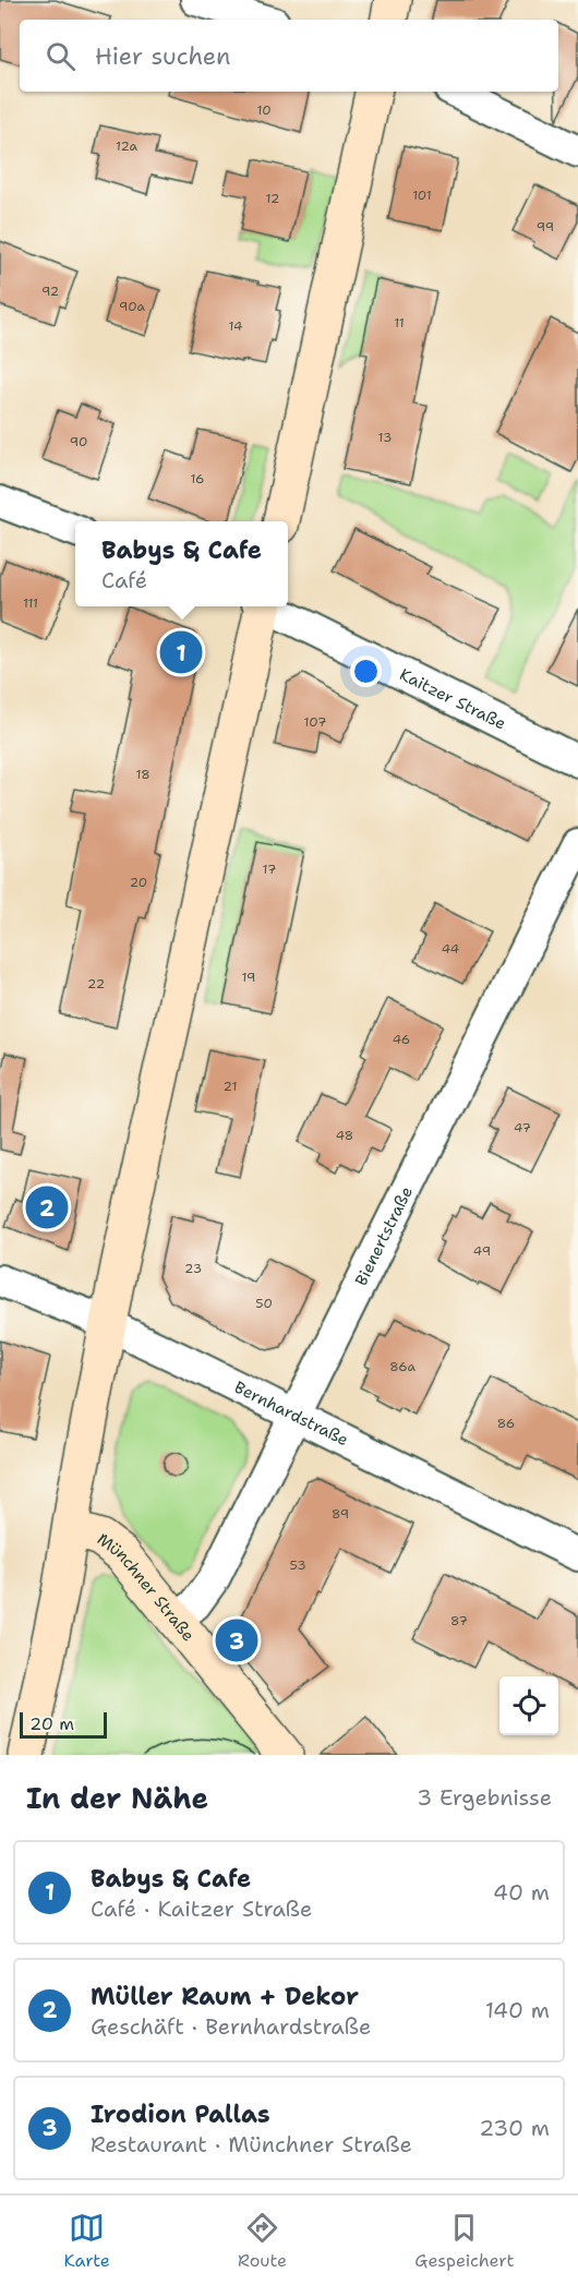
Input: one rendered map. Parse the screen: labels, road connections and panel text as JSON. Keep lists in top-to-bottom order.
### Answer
{
  "streets": {
    "street": [
      "Kaitzer Straße",
      "Bienertstraße",
      "Bernhardstraße",
      "Münchner Straße"
    ]
  },
  "crossings": [
    ["Bienertstraße", "Bernhardstraße"],
    ["Bienertstraße", "Münchner Straße"]
  ],
  "house_numbers": [
    "10",
    "12a",
    "101",
    "12",
    "99",
    "92",
    "90a",
    "11",
    "14",
    "13",
    "90",
    "16",
    "111",
    "107",
    "18",
    "17",
    "20",
    "44",
    "19",
    "22",
    "46",
    "21",
    "47",
    "48",
    "49",
    "23",
    "50",
    "86a",
    "86",
    "89",
    "53",
    "87"
  ],
  "scale_bar": "20 m",
  "page": {
    "search": "Hier suchen",
    "popup": ["Babys & Cafe", "Café"],
    "pins": ["1", "2", "3"],
    "scale": "20 m",
    "heading": ["In der Nähe", "3 Ergebnisse"],
    "list": [
      {
        "mark": "1",
        "name": "Babys & Cafe",
        "note": "Café · Kaitzer Straße",
        "value": "40 m"
      },
      {
        "mark": "2",
        "name": "Müller Raum + Dekor",
        "note": "Geschäft · Bernhardstraße",
        "value": "140 m"
      },
      {
        "mark": "3",
        "name": "Irodion Pallas",
        "note": "Restaurant · Münchner Straße",
        "value": "230 m"
      }
    ],
    "nav": ["Karte", "Route", "Gespeichert"]
  }
}
